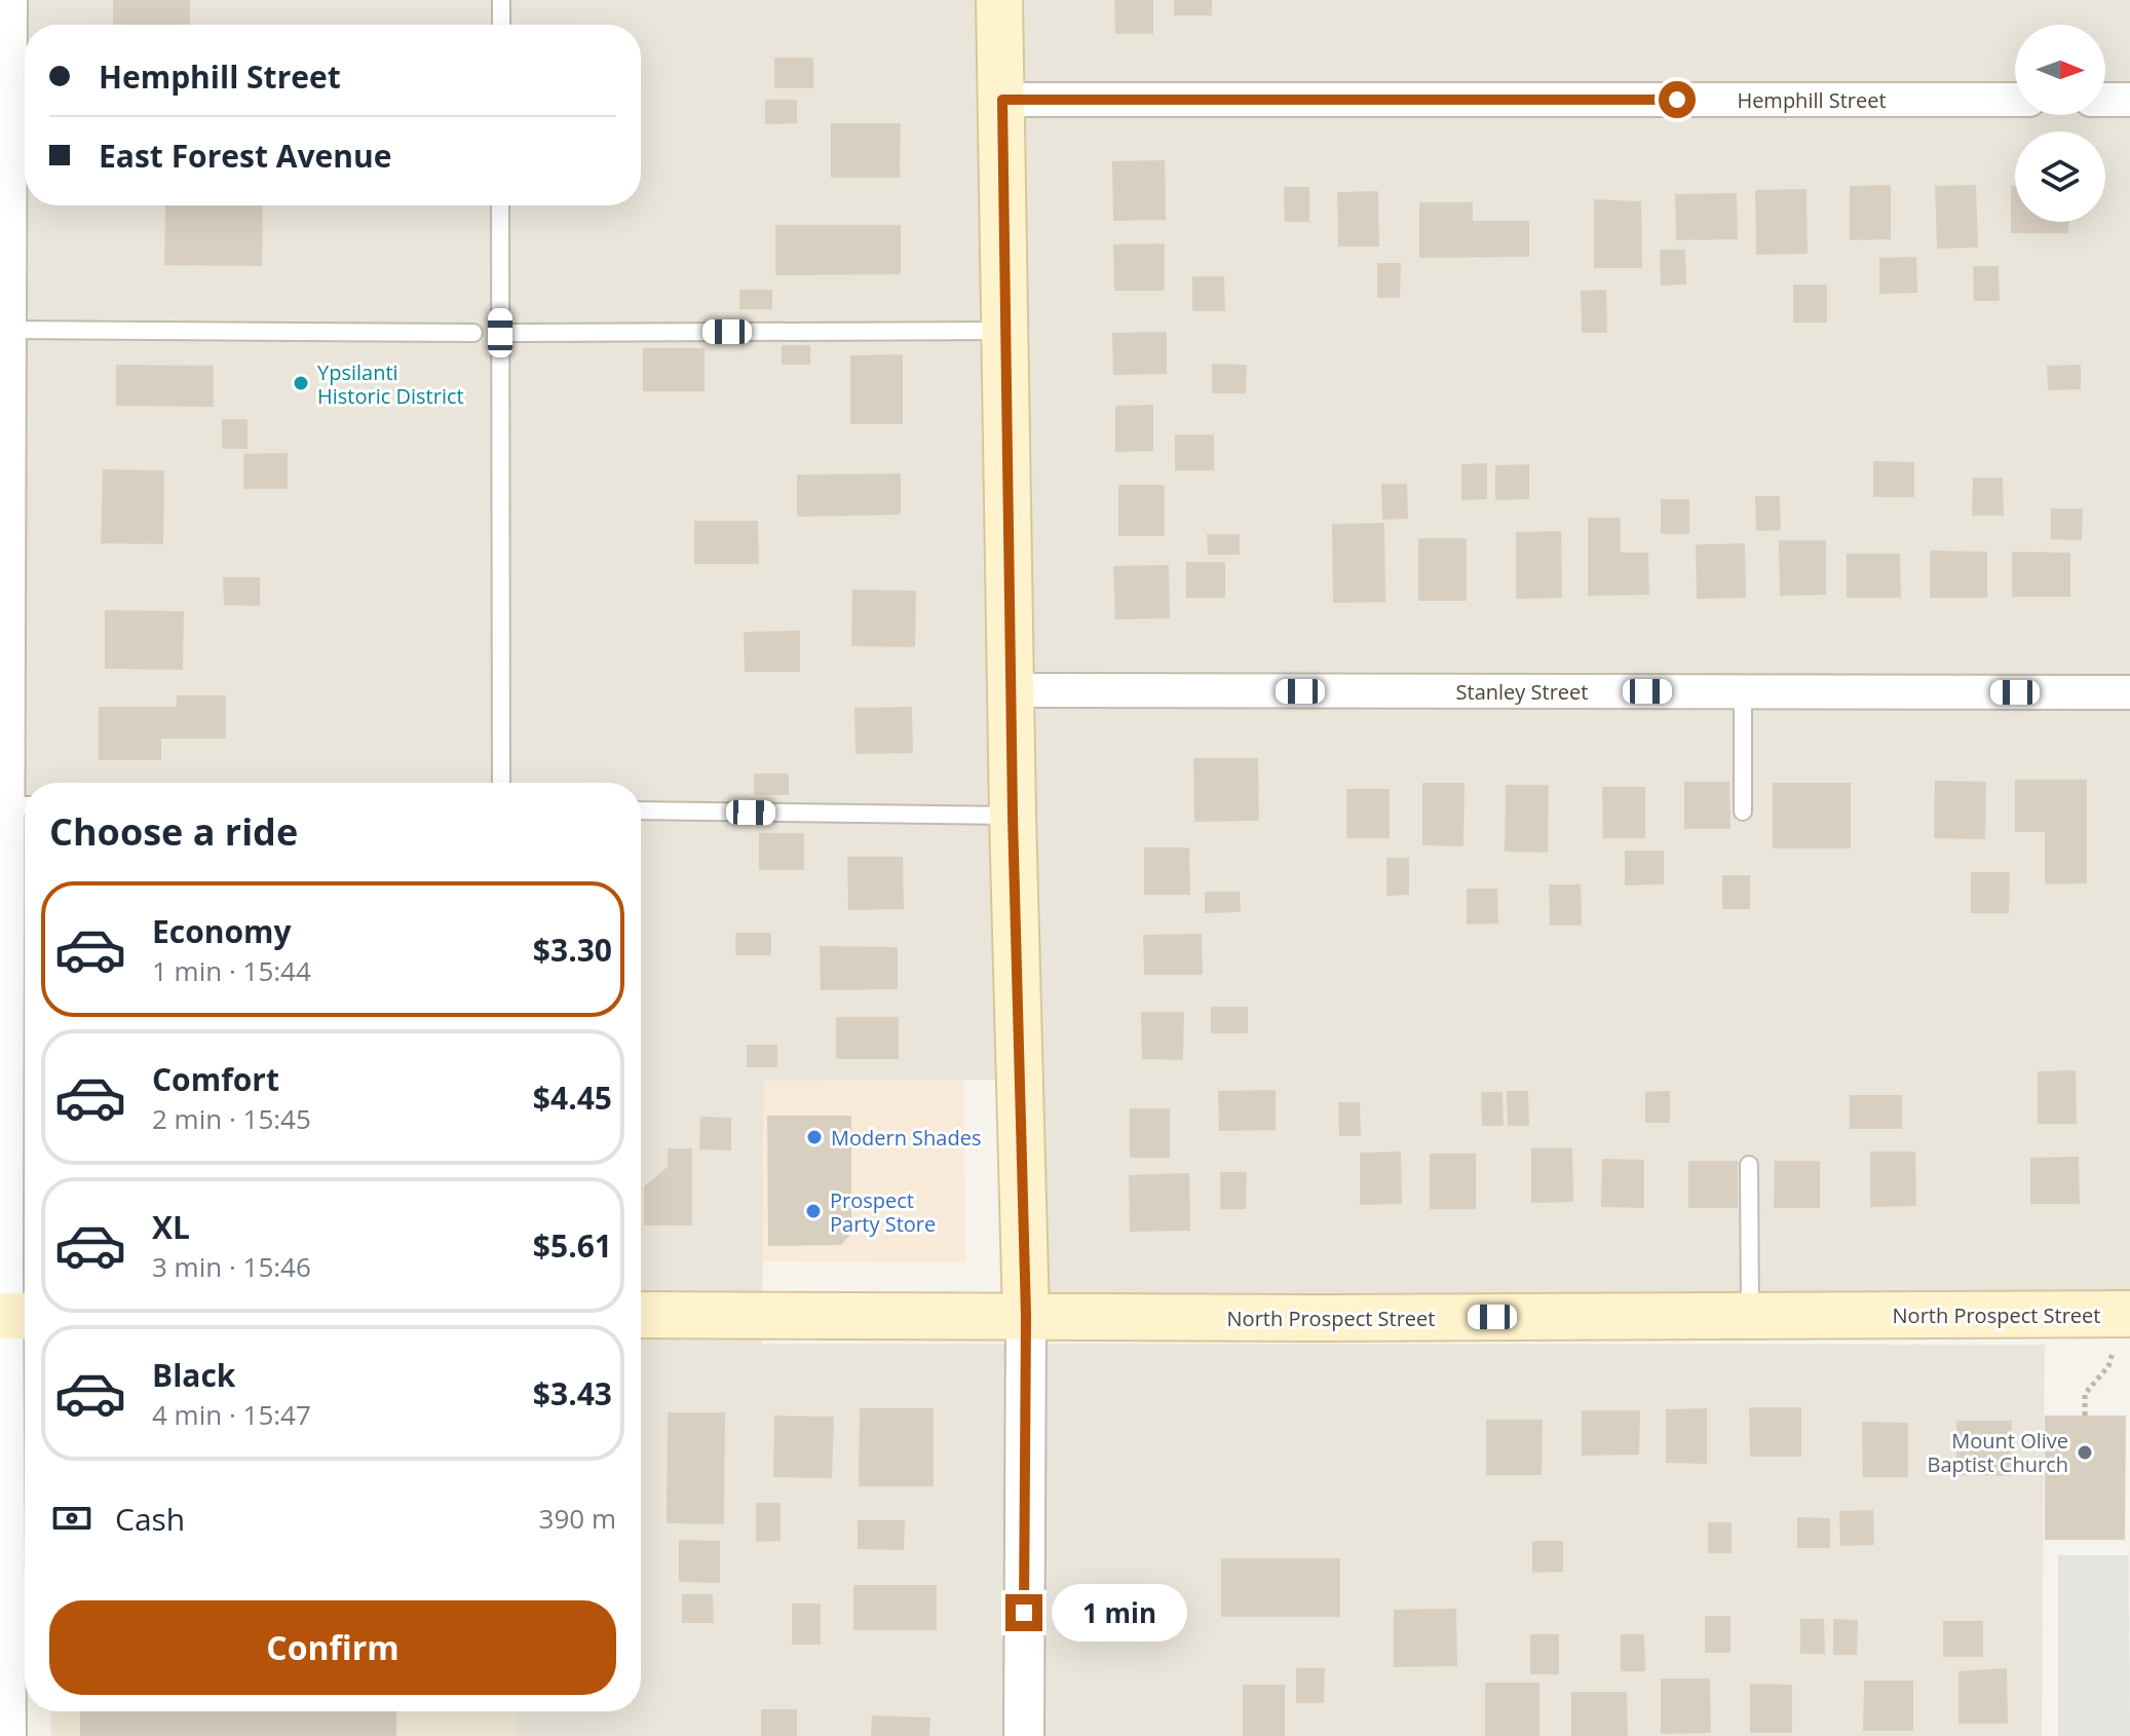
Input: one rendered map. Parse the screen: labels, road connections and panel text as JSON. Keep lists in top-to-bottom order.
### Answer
{
  "streets": {
    "main road": ["North Prospect Street"],
    "street": ["Hemphill Street", "Stanley Street"]
  },
  "places": [
    "Ypsilanti Historic District",
    "Modern Shades",
    "Prospect Party Store",
    "Mount Olive Baptist Church"
  ],
  "north": "right",
  "page": {
    "banner": ["Hemphill Street", "East Forest Avenue"],
    "heading": "Choose a ride",
    "list": [
      {
        "name": "Economy",
        "note": "1 min · 15:44",
        "value": "$3.30"
      },
      {
        "name": "Comfort",
        "note": "2 min · 15:45",
        "value": "$4.45"
      },
      {
        "name": "XL",
        "note": "3 min · 15:46",
        "value": "$5.61"
      },
      {
        "name": "Black",
        "note": "4 min · 15:47",
        "value": "$3.43"
      }
    ],
    "pay": ["Cash", "390 m"],
    "bubble": "1 min",
    "buttons": "Confirm"
  }
}
